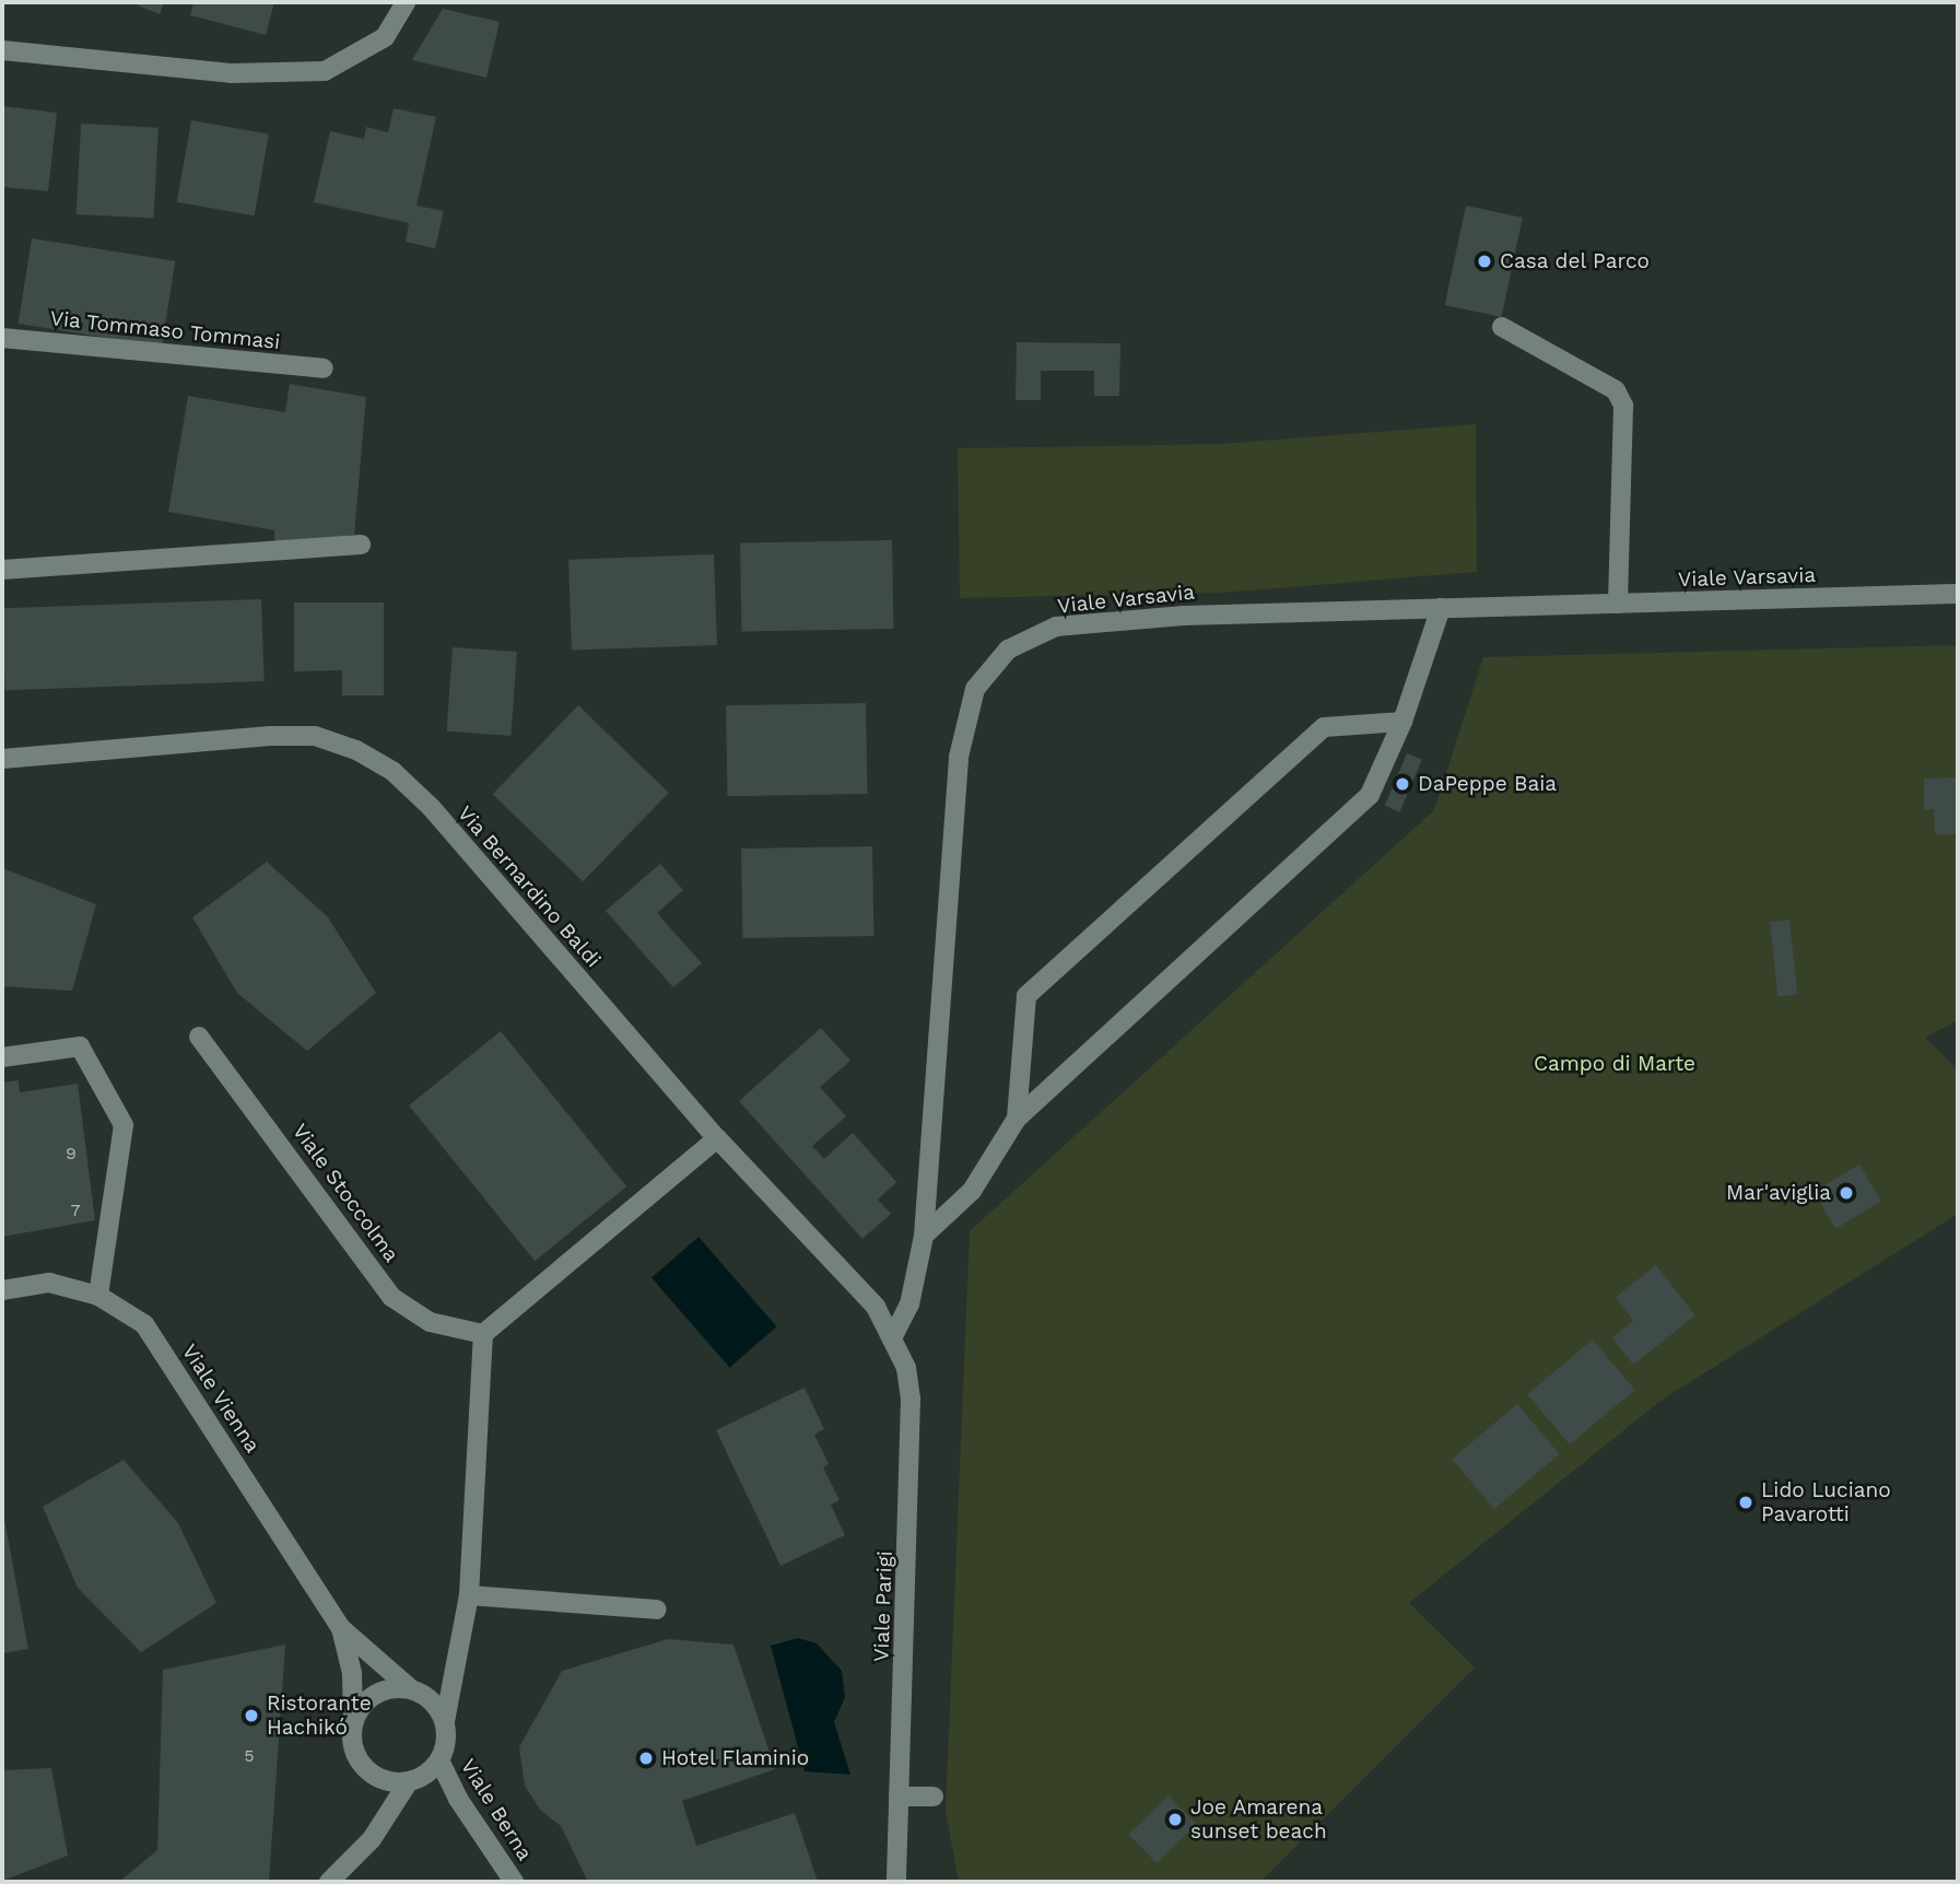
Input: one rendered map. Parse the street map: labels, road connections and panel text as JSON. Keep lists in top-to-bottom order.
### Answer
{
  "streets": {
    "street": [
      "Via Tommaso Tommasi",
      "Viale Varsavia",
      "Via Bernardino Baldi",
      "Viale Stoccolma",
      "Viale Vienna",
      "Viale Parigi",
      "Viale Berna"
    ]
  },
  "crossings": [
    ["Viale Varsavia", "Via Bernardino Baldi"],
    ["Viale Varsavia", "Viale Parigi"],
    ["Via Bernardino Baldi", "Viale Parigi"]
  ],
  "parks": ["Campo di Marte"],
  "places": [
    "Casa del Parco",
    "DaPeppe Baia",
    "Mar'aviglia",
    "Lido Luciano Pavarotti",
    "Ristorante Hachikó",
    "Hotel Flaminio",
    "Joe Amarena sunset beach"
  ],
  "house_numbers": ["9", "7", "5"]
}
